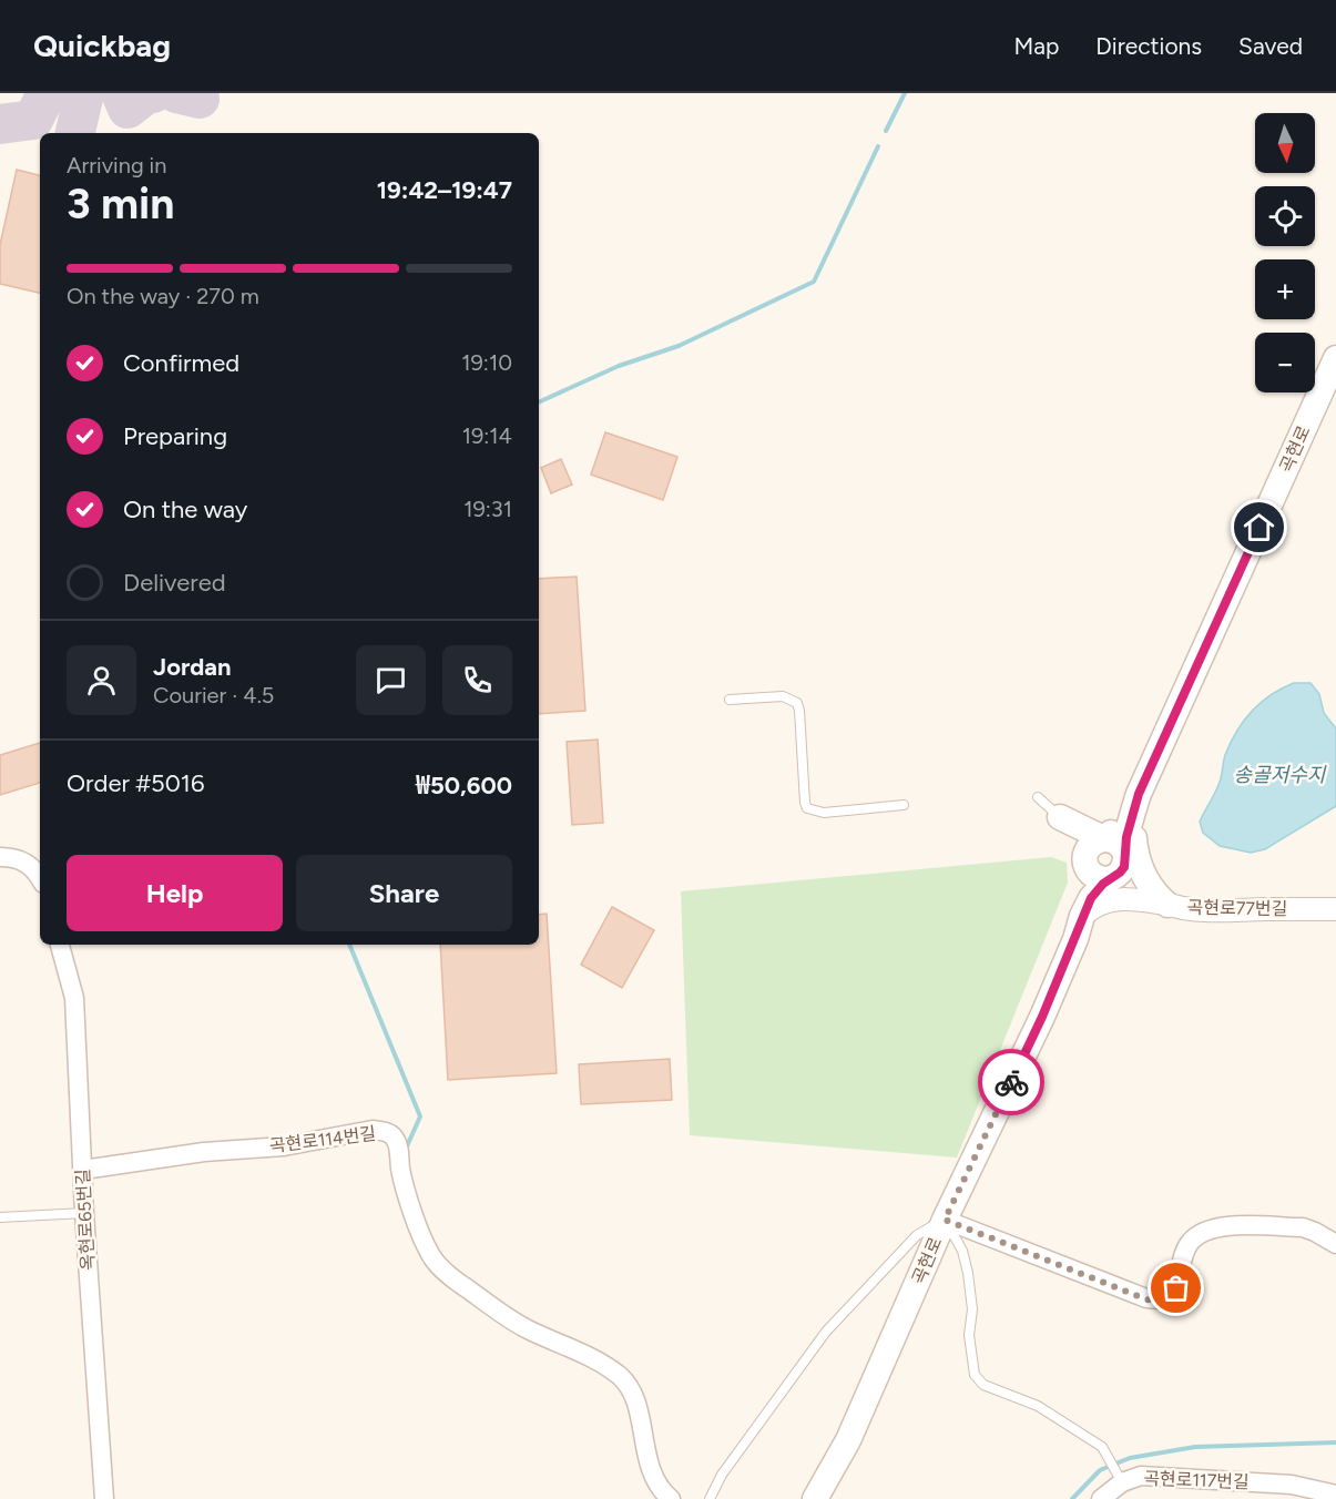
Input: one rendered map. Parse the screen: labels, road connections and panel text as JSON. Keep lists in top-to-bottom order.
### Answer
{
  "streets": {
    "main road": ["곡현로"],
    "street": [
      "곡현로77번길",
      "곡현로114번길",
      "옥현로65번길",
      "곡현로117번길"
    ]
  },
  "crossings": [
    ["곡현로", "곡현로77번길"],
    ["곡현로114번길", "옥현로65번길"]
  ],
  "water": ["송골저수지"],
  "north": "bottom",
  "page": {
    "header": "Quickbag",
    "nav": ["Map", "Directions", "Saved"],
    "map_buttons": ["+", "−"],
    "heading": ["3 min", "Arriving in", "19:42–19:47"],
    "panel": [
      "Jordan",
      "Courier · 4.5",
      "Order #5016",
      "₩50,600"
    ],
    "bar": "On the way · 270 m",
    "list": [
      ["Confirmed", "19:10"],
      ["Preparing", "19:14"],
      ["On the way", "19:31"],
      "Delivered"
    ],
    "buttons": ["Help", "Share"]
  }
}
